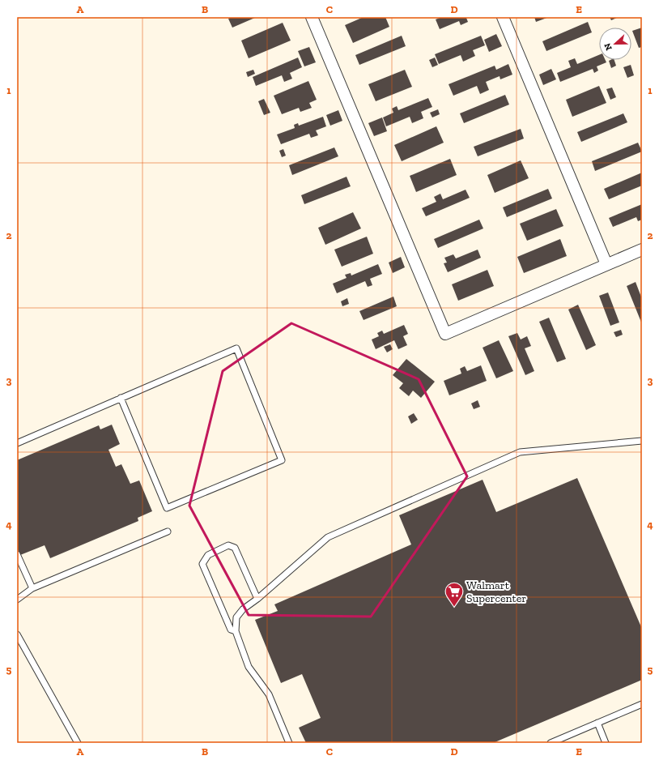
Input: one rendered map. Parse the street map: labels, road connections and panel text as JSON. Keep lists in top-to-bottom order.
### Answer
{
  "places": {
    "supermarket": ["Walmart Supercenter"]
  },
  "north": "left",
  "grid": {
    "columns": [
      "A",
      "B",
      "C",
      "D",
      "E"
    ],
    "rows": [
      "1",
      "2",
      "3",
      "4",
      "5"
    ]
  }
}
